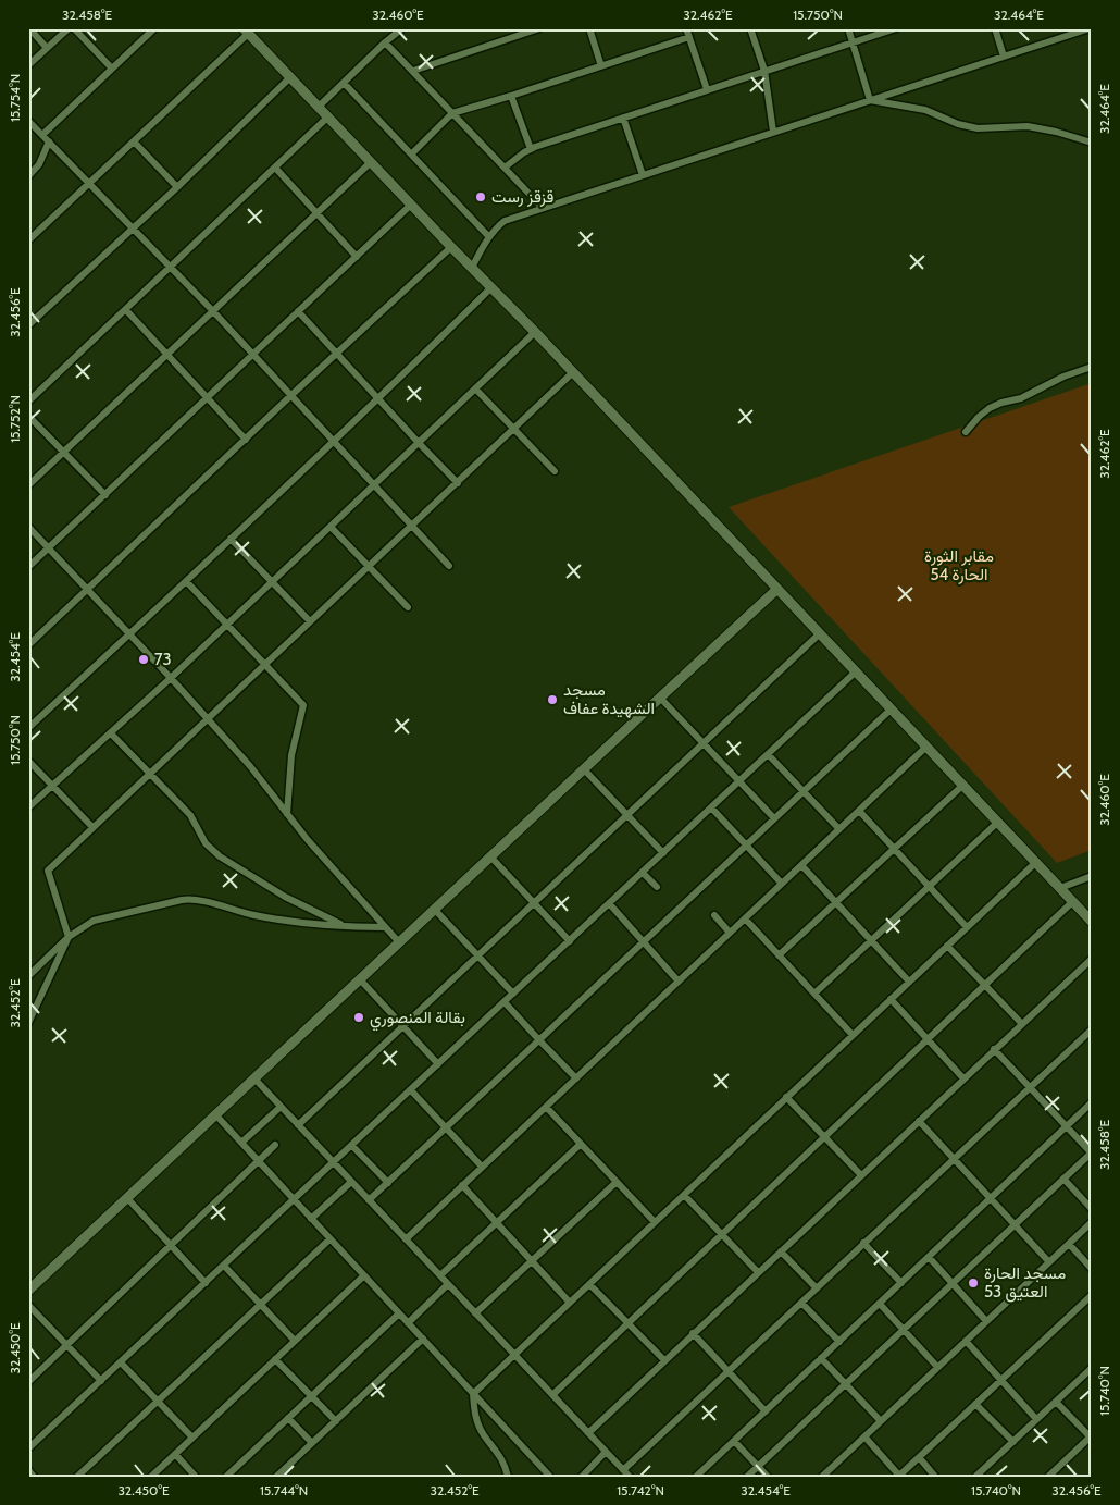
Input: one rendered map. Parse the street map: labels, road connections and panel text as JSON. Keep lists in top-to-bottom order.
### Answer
{
  "parks": ["مقابر الثورة الحارة 54"],
  "places": [
    "قزقز رست",
    "73",
    "مسجد الشهيدة عفاف",
    "بقالة المنصوري",
    "مسجد الحارة 53 العتيق"
  ],
  "coordinates": [
    "32.458°E",
    "32.460°E",
    "32.462°E",
    "15.750°N",
    "32.464°E",
    "15.754°N",
    "32.456°E",
    "15.752°N",
    "32.454°E",
    "32.452°E",
    "32.450°E",
    "15.740°N",
    "15.744°N",
    "15.742°N"
  ]
}
